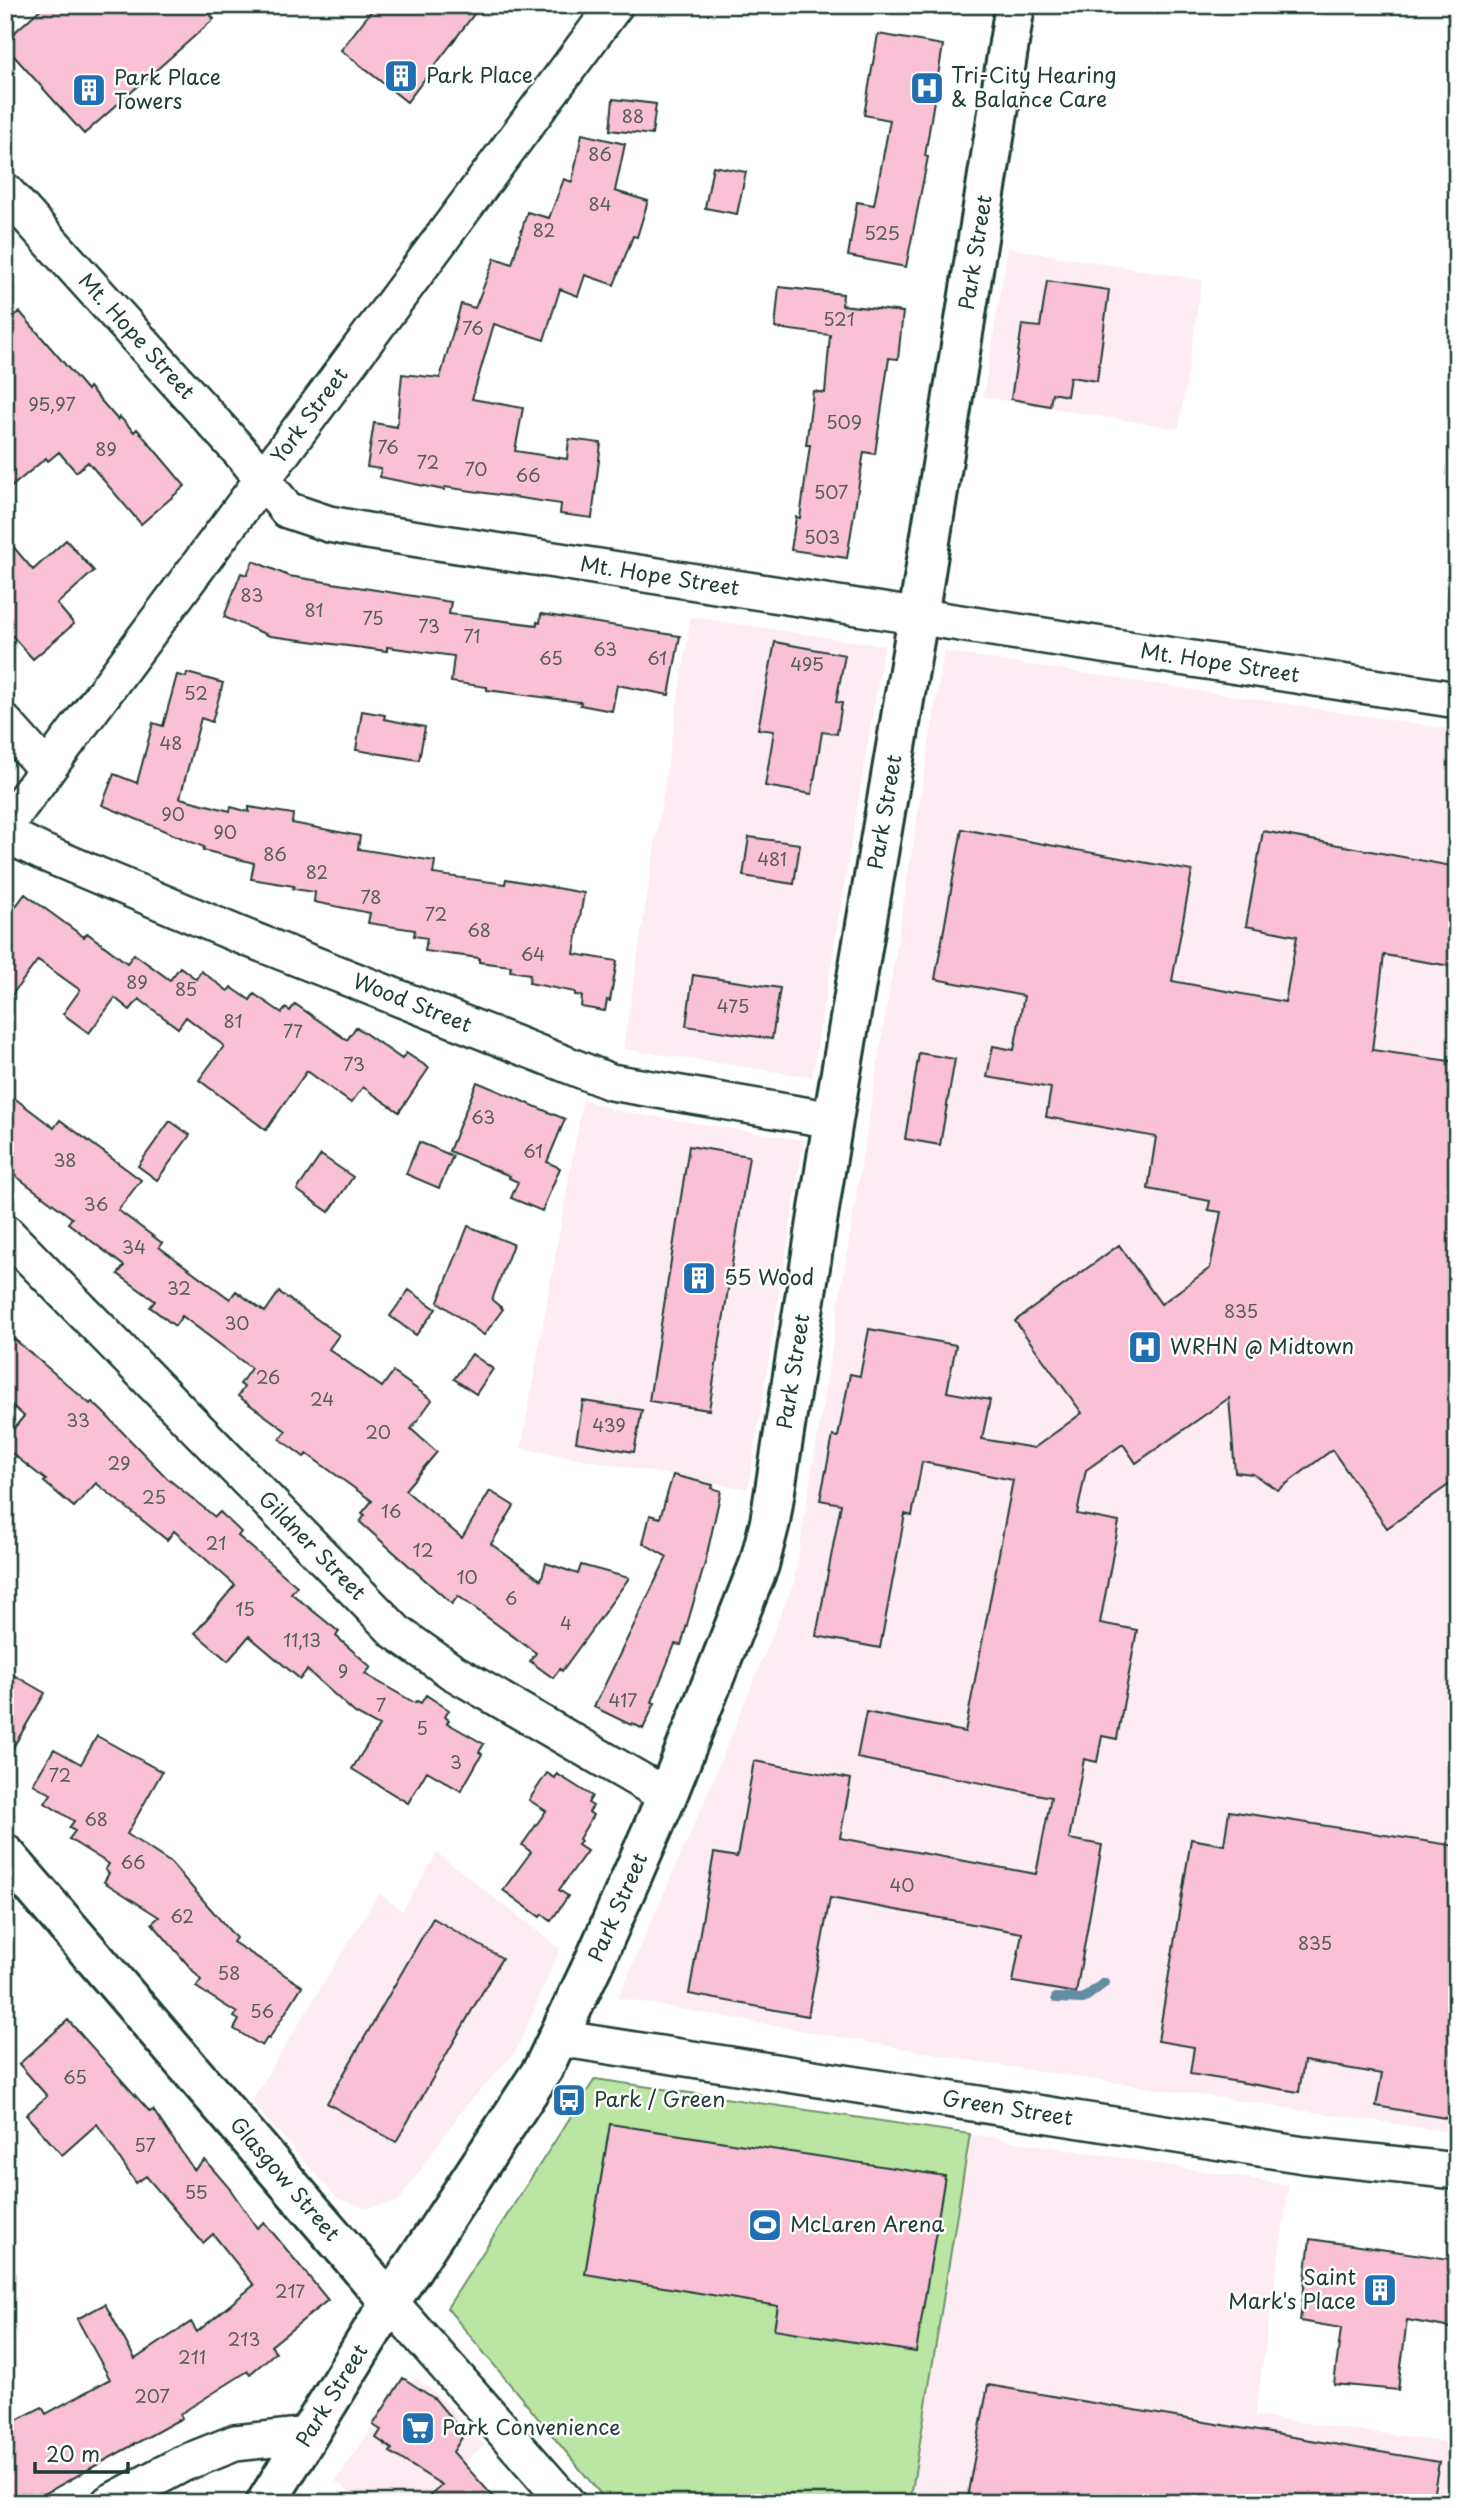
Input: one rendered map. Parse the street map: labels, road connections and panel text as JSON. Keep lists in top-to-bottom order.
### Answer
{
  "streets": {
    "street": [
      "Park Street",
      "Mt. Hope Street",
      "York Street",
      "Wood Street",
      "Gildner Street",
      "Green Street",
      "Glasgow Street"
    ]
  },
  "crossings": [
    ["Park Street", "Mt. Hope Street"],
    ["Park Street", "Wood Street"],
    ["Park Street", "Gildner Street"],
    ["Park Street", "Green Street"],
    ["Park Street", "Glasgow Street"],
    ["Mt. Hope Street", "York Street"]
  ],
  "places": {
    "building": [
      "Park Place",
      "Park Place Towers",
      "55 Wood",
      "Saint Mark's Place"
    ],
    "hospital": ["Tri-City Hearing & Balance Care", "WRHN @ Midtown"],
    "bus stop": ["Park / Green"],
    "sports": ["McLaren Arena"],
    "supermarket": ["Park Convenience"]
  },
  "house_numbers": [
    "88",
    "86",
    "84",
    "82",
    "525",
    "521",
    "76",
    "95,97",
    "509",
    "76",
    "89",
    "72",
    "70",
    "66",
    "507",
    "503",
    "83",
    "81",
    "75",
    "73",
    "71",
    "63",
    "65",
    "61",
    "495",
    "52",
    "48",
    "90",
    "90",
    "86",
    "481",
    "82",
    "78",
    "72",
    "68",
    "64",
    "89",
    "85",
    "475",
    "81",
    "77",
    "73",
    "63",
    "61",
    "38",
    "36",
    "34",
    "32",
    "835",
    "30",
    "26",
    "24",
    "33",
    "439",
    "20",
    "29",
    "25",
    "16",
    "21",
    "12",
    "10",
    "6",
    "15",
    "4",
    "11,13",
    "9",
    "417",
    "7",
    "5",
    "3",
    "72",
    "68",
    "66",
    "40",
    "62",
    "835",
    "58",
    "56",
    "65",
    "57",
    "55",
    "217",
    "213",
    "211",
    "207"
  ],
  "scale_bar": "20 m"
}
